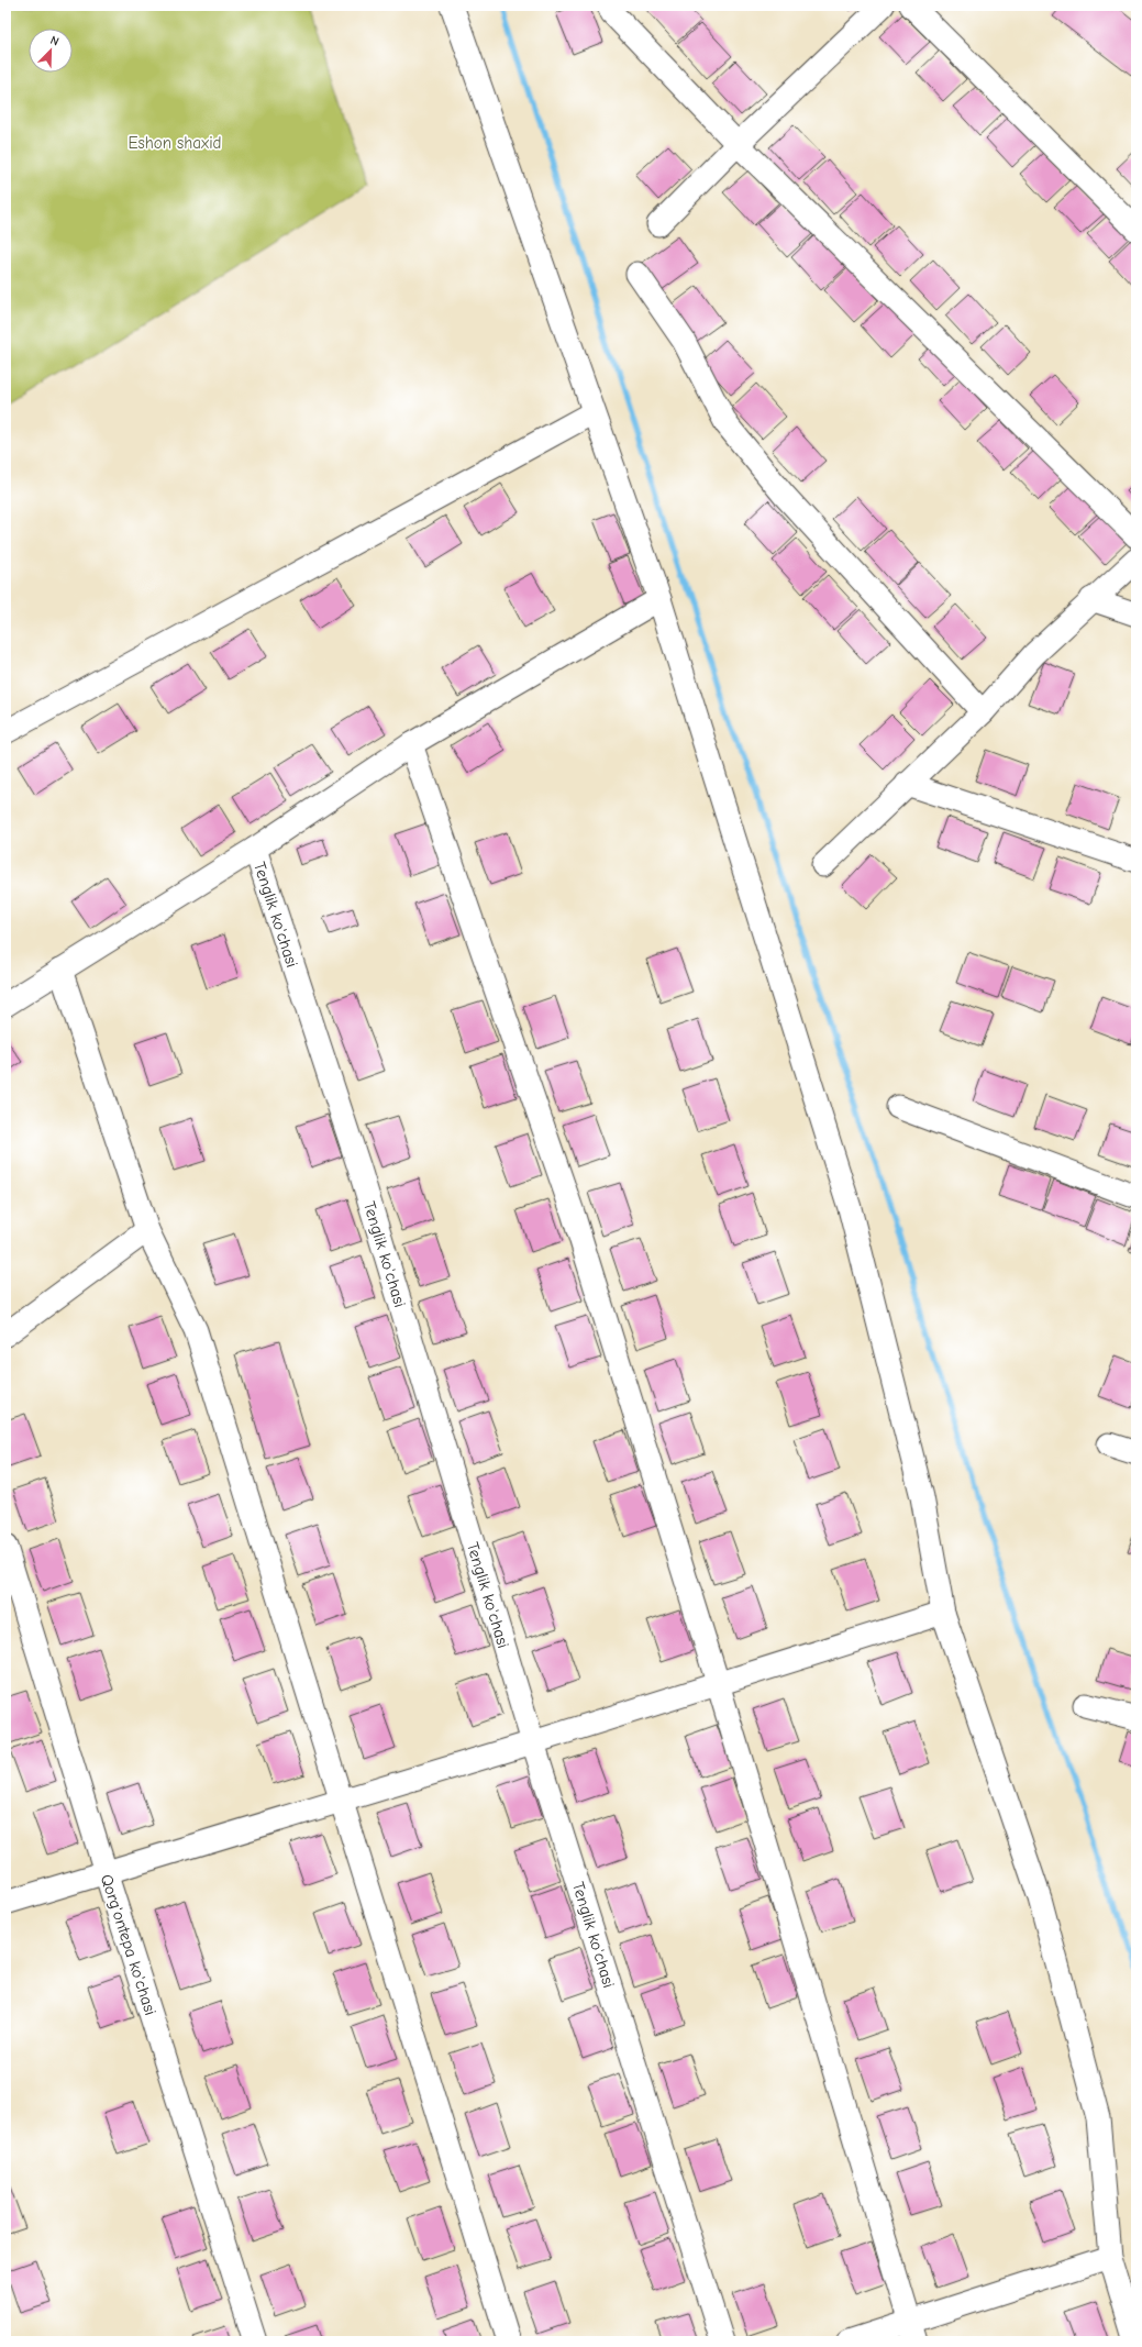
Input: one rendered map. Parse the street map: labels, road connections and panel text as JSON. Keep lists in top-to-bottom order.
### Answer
{
  "streets": {
    "street": ["Tenglik ko'chasi", "Qorg'ontepa ko'chasi"]
  },
  "parks": ["Eshon shaxid"],
  "north": "top right"
}
